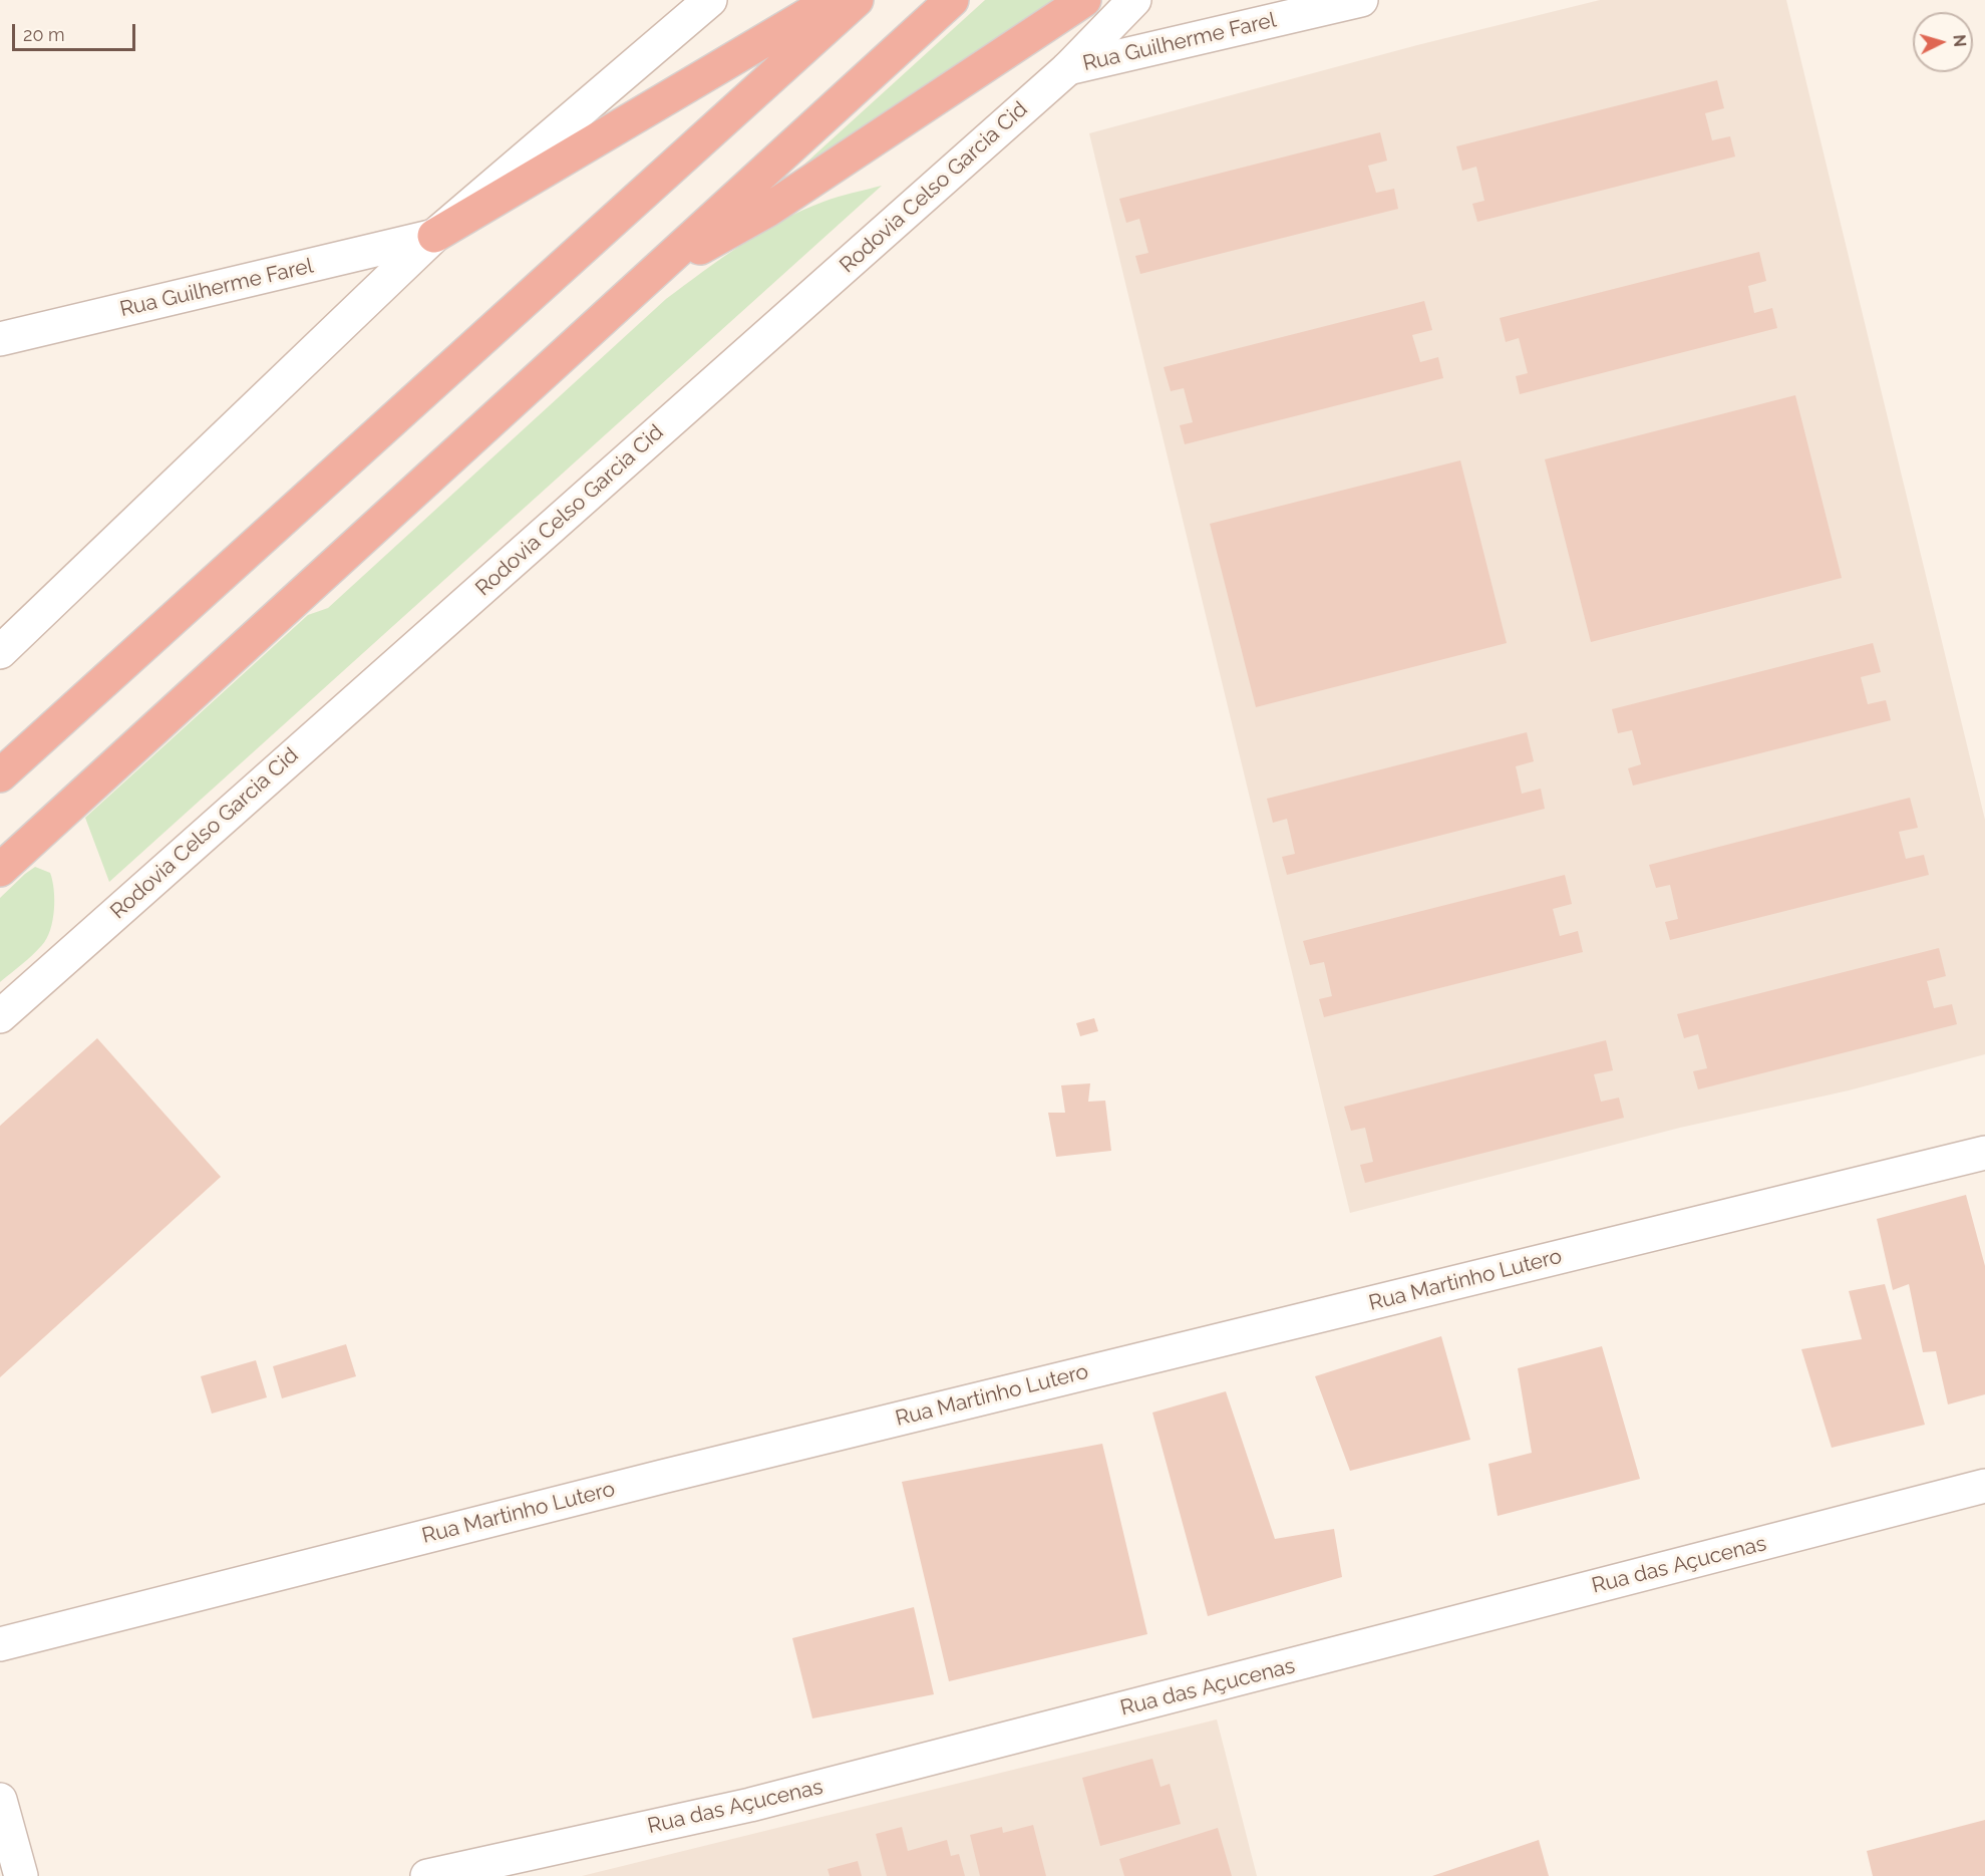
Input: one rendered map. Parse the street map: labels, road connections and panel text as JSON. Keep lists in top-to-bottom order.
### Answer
{
  "streets": {
    "street": [
      "Rua Guilherme Farel",
      "Rodovia Celso Garcia Cid",
      "Rua Martinho Lutero",
      "Rua das Açucenas"
    ]
  },
  "crossings": [
    ["Rua Guilherme Farel", "Rodovia Celso Garcia Cid"]
  ],
  "scale_bar": "20 m",
  "north": "right"
}
